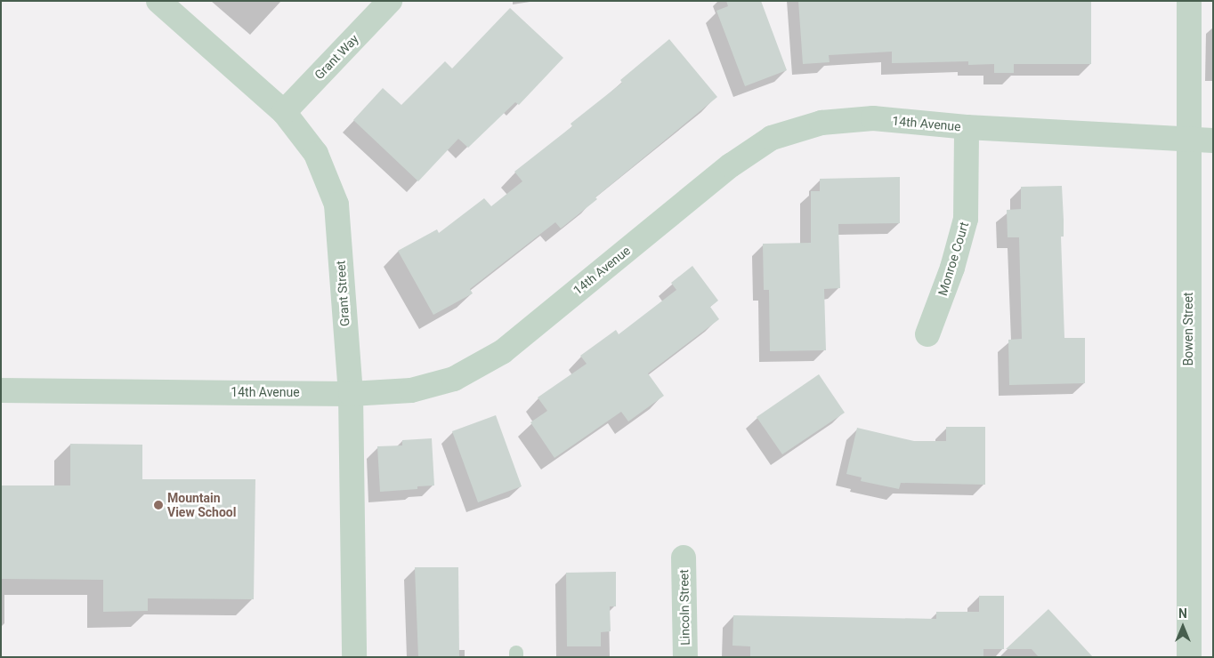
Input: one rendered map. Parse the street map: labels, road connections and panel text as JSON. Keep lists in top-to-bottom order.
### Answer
{
  "streets": {
    "street": [
      "Grant Way",
      "14th Avenue",
      "Monroe Court",
      "Grant Street",
      "Bowen Street",
      "Lincoln Street"
    ]
  },
  "crossings": [
    ["Grant Way", "Grant Street"],
    ["14th Avenue", "Monroe Court"],
    ["14th Avenue", "Grant Street"],
    ["14th Avenue", "Bowen Street"]
  ],
  "places": ["Mountain View School"],
  "north": "top"
}
